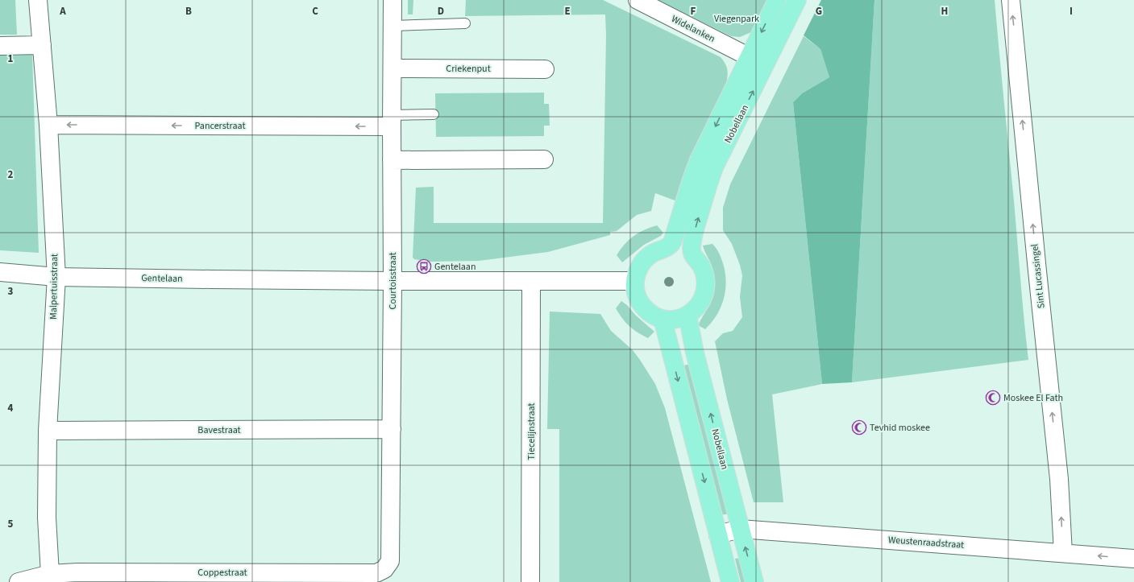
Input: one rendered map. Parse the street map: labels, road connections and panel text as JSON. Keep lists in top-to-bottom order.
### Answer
{
  "streets": {
    "main road": ["Nobellaan"],
    "street": [
      "Widelanken",
      "Criekenput",
      "Pancerstraat",
      "Sint Lucassingel",
      "Gentelaan",
      "Courtoisstraat",
      "Malpertuisstraat",
      "Bavestraat",
      "Tiecelijnstraat",
      "Weustenraadstraat",
      "Coppestraat"
    ]
  },
  "crossings": [
    ["Widelanken", "Nobellaan"],
    ["Criekenput", "Courtoisstraat"],
    ["Nobellaan", "Gentelaan"],
    ["Nobellaan", "Weustenraadstraat"],
    ["Pancerstraat", "Courtoisstraat"],
    ["Pancerstraat", "Malpertuisstraat"],
    ["Sint Lucassingel", "Weustenraadstraat"],
    ["Gentelaan", "Courtoisstraat"],
    ["Gentelaan", "Malpertuisstraat"],
    ["Gentelaan", "Tiecelijnstraat"],
    ["Courtoisstraat", "Bavestraat"],
    ["Courtoisstraat", "Coppestraat"],
    ["Malpertuisstraat", "Bavestraat"],
    ["Malpertuisstraat", "Coppestraat"]
  ],
  "one_way": ["Pancerstraat", "Sint Lucassingel"],
  "parks": ["Viegenpark"],
  "places": {
    "bus stop": ["Gentelaan"],
    "mosque": ["Moskee El Fath", "Tevhid moskee"]
  },
  "grid": {
    "columns": [
      "A",
      "B",
      "C",
      "D",
      "E",
      "F",
      "G",
      "H",
      "I"
    ],
    "rows": [
      "1",
      "2",
      "3",
      "4",
      "5"
    ]
  }
}
